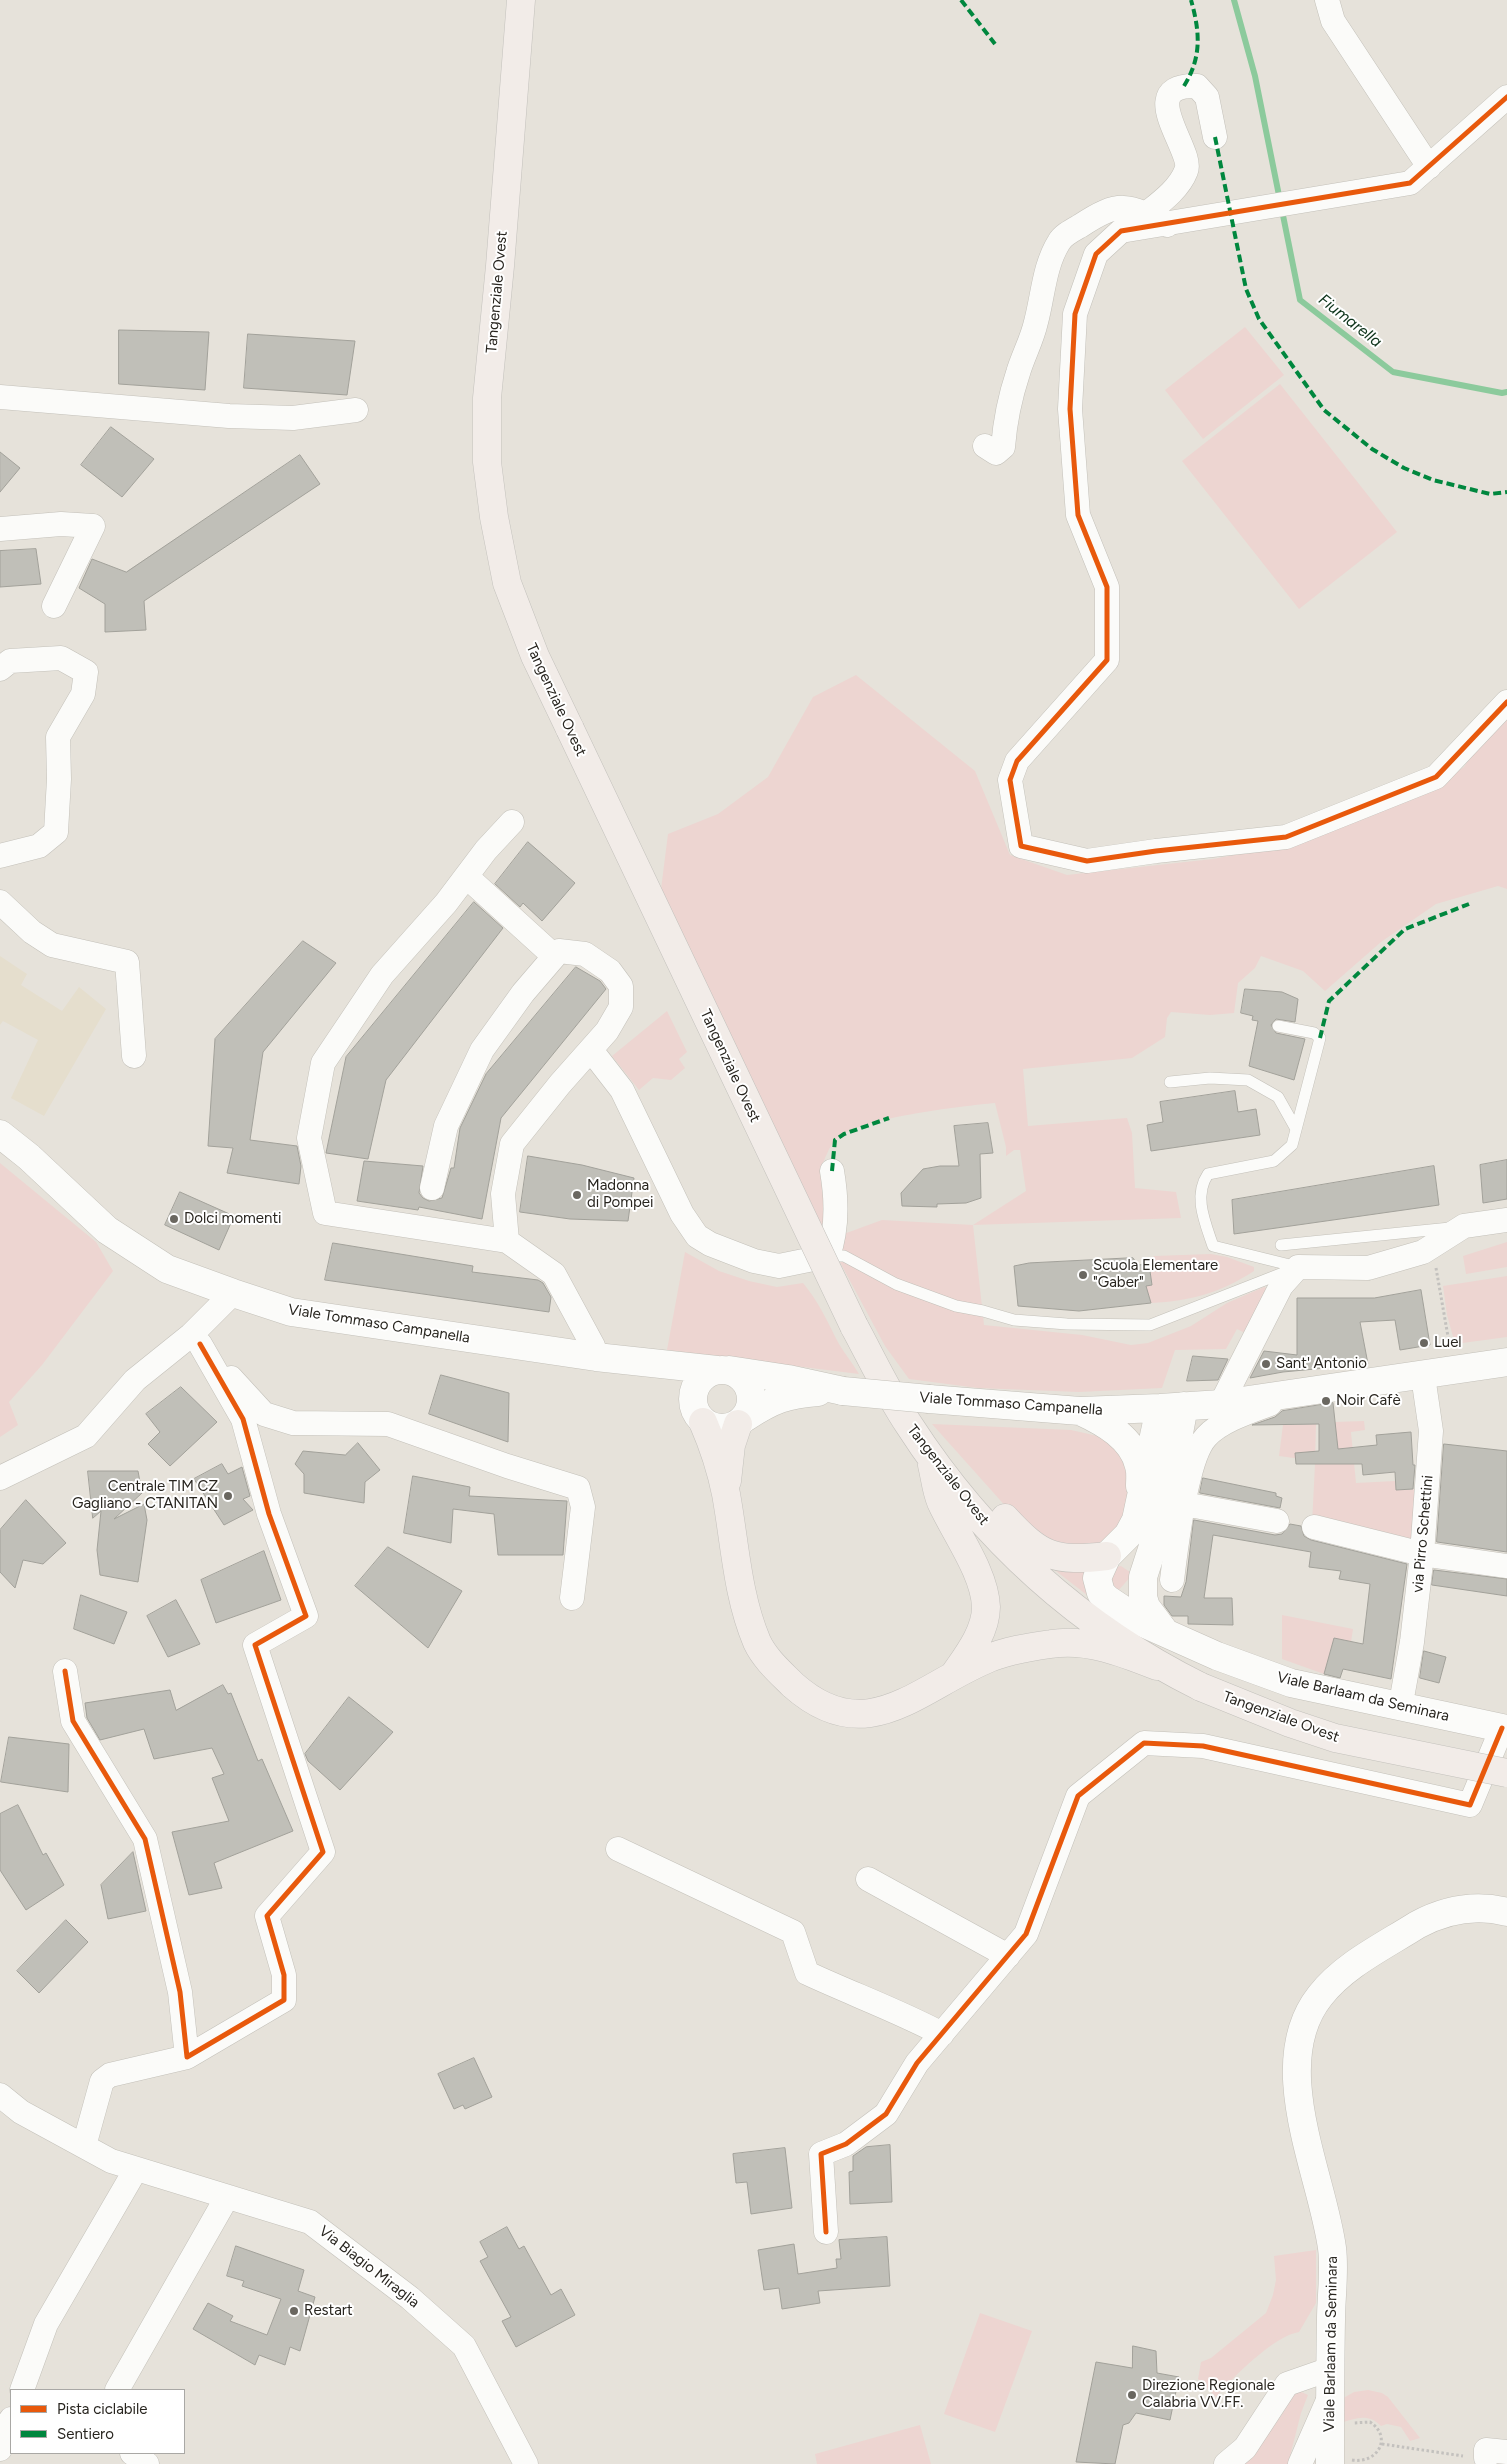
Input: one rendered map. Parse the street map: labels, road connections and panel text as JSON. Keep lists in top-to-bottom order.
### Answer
{
  "streets": {
    "highway": ["Tangenziale Ovest"],
    "street": [
      "Viale Tommaso Campanella",
      "via Pirro Schettini",
      "Viale Barlaam da Seminara",
      "Via Biagio Miraglia"
    ]
  },
  "crossings": [
    ["Viale Tommaso Campanella", "via Pirro Schettini"]
  ],
  "water": ["Fiumarella"],
  "places": [
    "Madonna di Pompei",
    "Dolci momenti",
    "Scuola Elementare \"Gaber\"",
    "Luel",
    "Sant' Antonio",
    "Noir Cafè",
    "Centrale TIM CZ Gagliano - CTANITAN",
    "Restart",
    "Direzione Regionale Calabria VV.FF."
  ],
  "legend": ["Pista ciclabile", "Sentiero"]
}
